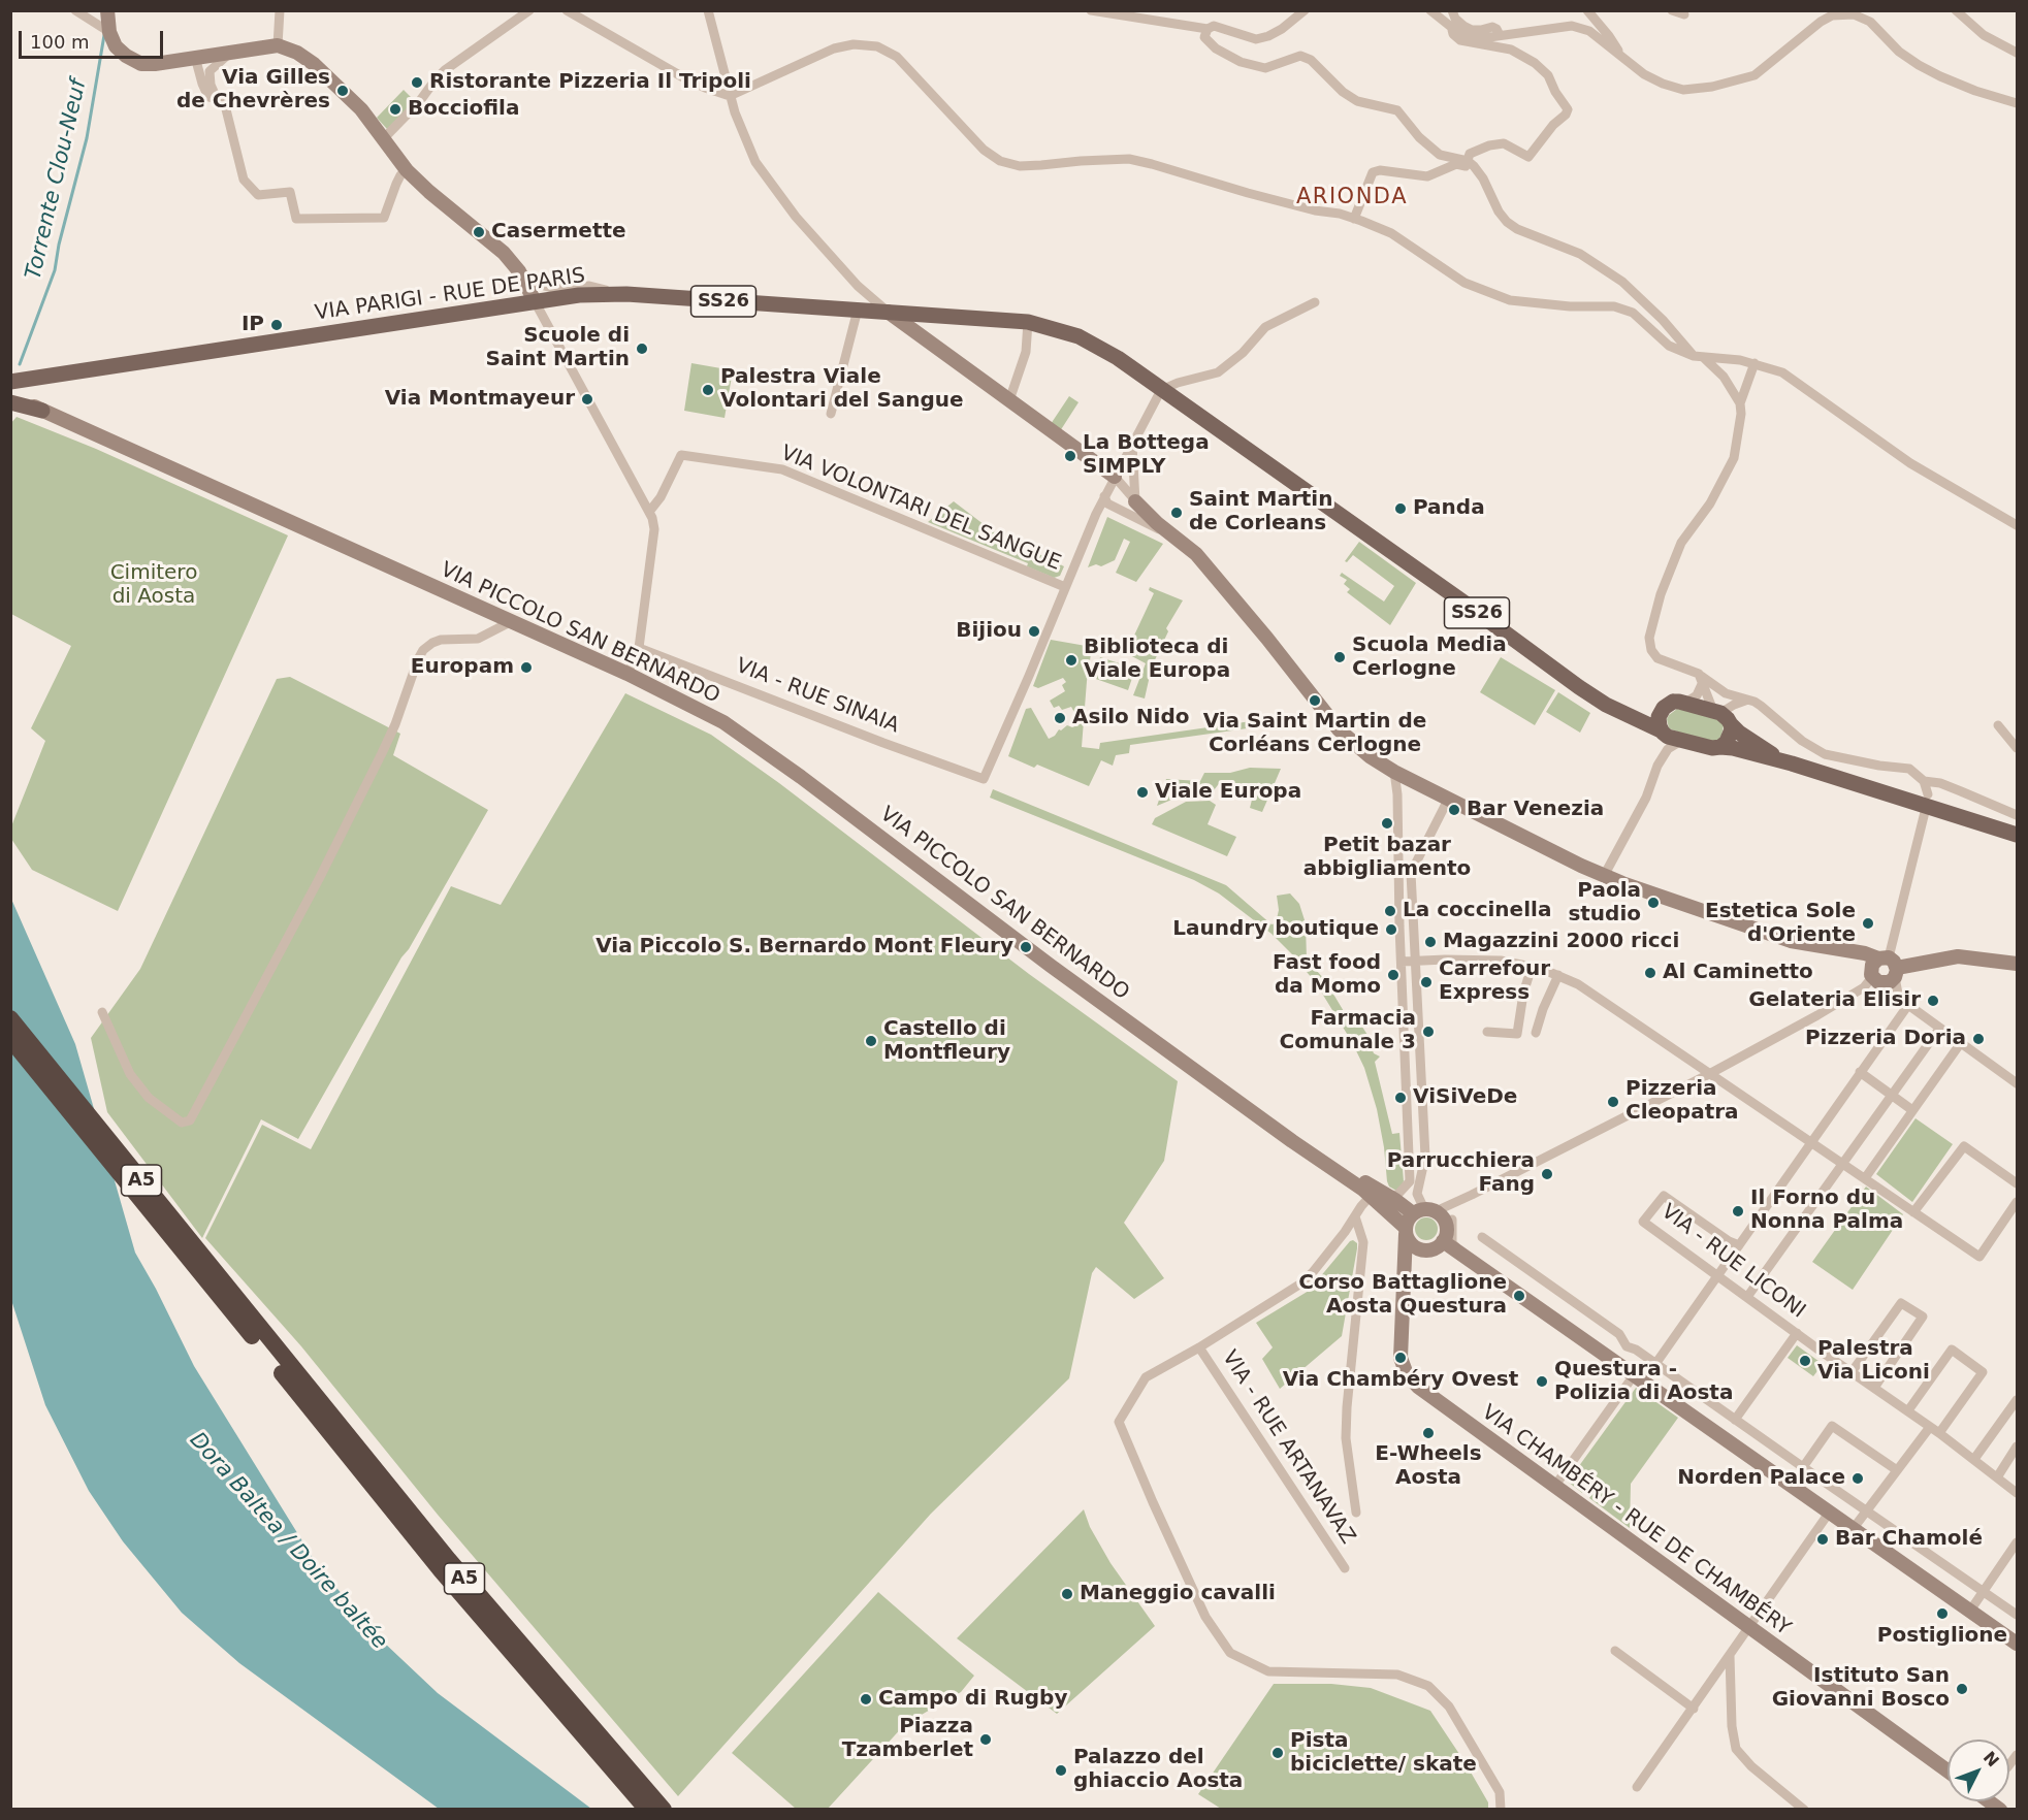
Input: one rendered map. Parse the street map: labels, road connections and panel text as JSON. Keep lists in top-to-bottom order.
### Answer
{
  "streets": {
    "highway": ["A5"],
    "main road": ["VIA PARIGI - RUE DE PARIS", "SS26"],
    "street": [
      "VIA VOLONTARI DEL SANGUE",
      "VIA PICCOLO SAN BERNARDO",
      "VIA - RUE SINAIA",
      "VIA - RUE LICONI",
      "VIA - RUE ARTANAVAZ",
      "VIA CHAMBÉRY - RUE DE CHAMBÉRY"
    ]
  },
  "crossings": [
    ["VIA VOLONTARI DEL SANGUE", "VIA - RUE SINAIA"],
    ["VIA PICCOLO SAN BERNARDO", "VIA CHAMBÉRY - RUE DE CHAMBÉRY"]
  ],
  "districts": ["ARIONDA"],
  "water": ["Torrente Clou-Neuf", "Dora Baltea / Doire baltée"],
  "parks": ["Cimitero di Aosta"],
  "places": [
    "Ristorante Pizzeria Il Tripoli",
    "Via Gilles de Chevrères",
    "Bocciofila",
    "Casermette",
    "IP",
    "Scuole di Saint Martin",
    "Palestra Viale Volontari del Sangue",
    "Via Montmayeur",
    "La Bottega SIMPLY",
    "Panda",
    "Saint Martin de Corleans",
    "Bijiou",
    "Scuola Media Cerlogne",
    "Biblioteca di Viale Europa",
    "Europam",
    "Via Saint Martin de Corléans Cerlogne",
    "Asilo Nido",
    "Viale Europa",
    "Bar Venezia",
    "Petit bazar abbigliamento",
    "Paola studio",
    "La coccinella",
    "Estetica Sole d'Oriente",
    "Laundry boutique",
    "Magazzini 2000 ricci",
    "Via Piccolo S. Bernardo Mont Fleury",
    "Al Caminetto",
    "Fast food da Momo",
    "Carrefour Express",
    "Gelateria Elisir",
    "Farmacia Comunale 3",
    "Pizzeria Doria",
    "Castello di Montfleury",
    "ViSiVeDe",
    "Pizzeria Cleopatra",
    "Parrucchiera Fang",
    "Il Forno du Nonna Palma",
    "Corso Battaglione Aosta Questura",
    "Via Chambéry Ovest",
    "Palestra Via Liconi",
    "Questura - Polizia di Aosta",
    "E-Wheels Aosta",
    "Norden Palace",
    "Bar Chamolé",
    "Maneggio cavalli",
    "Postiglione",
    "Istituto San Giovanni Bosco",
    "Campo di Rugby",
    "Piazza Tzamberlet",
    "Pista biciclette/ skate",
    "Palazzo del ghiaccio Aosta"
  ],
  "scale_bar": "100 m",
  "north": "top right"
}
